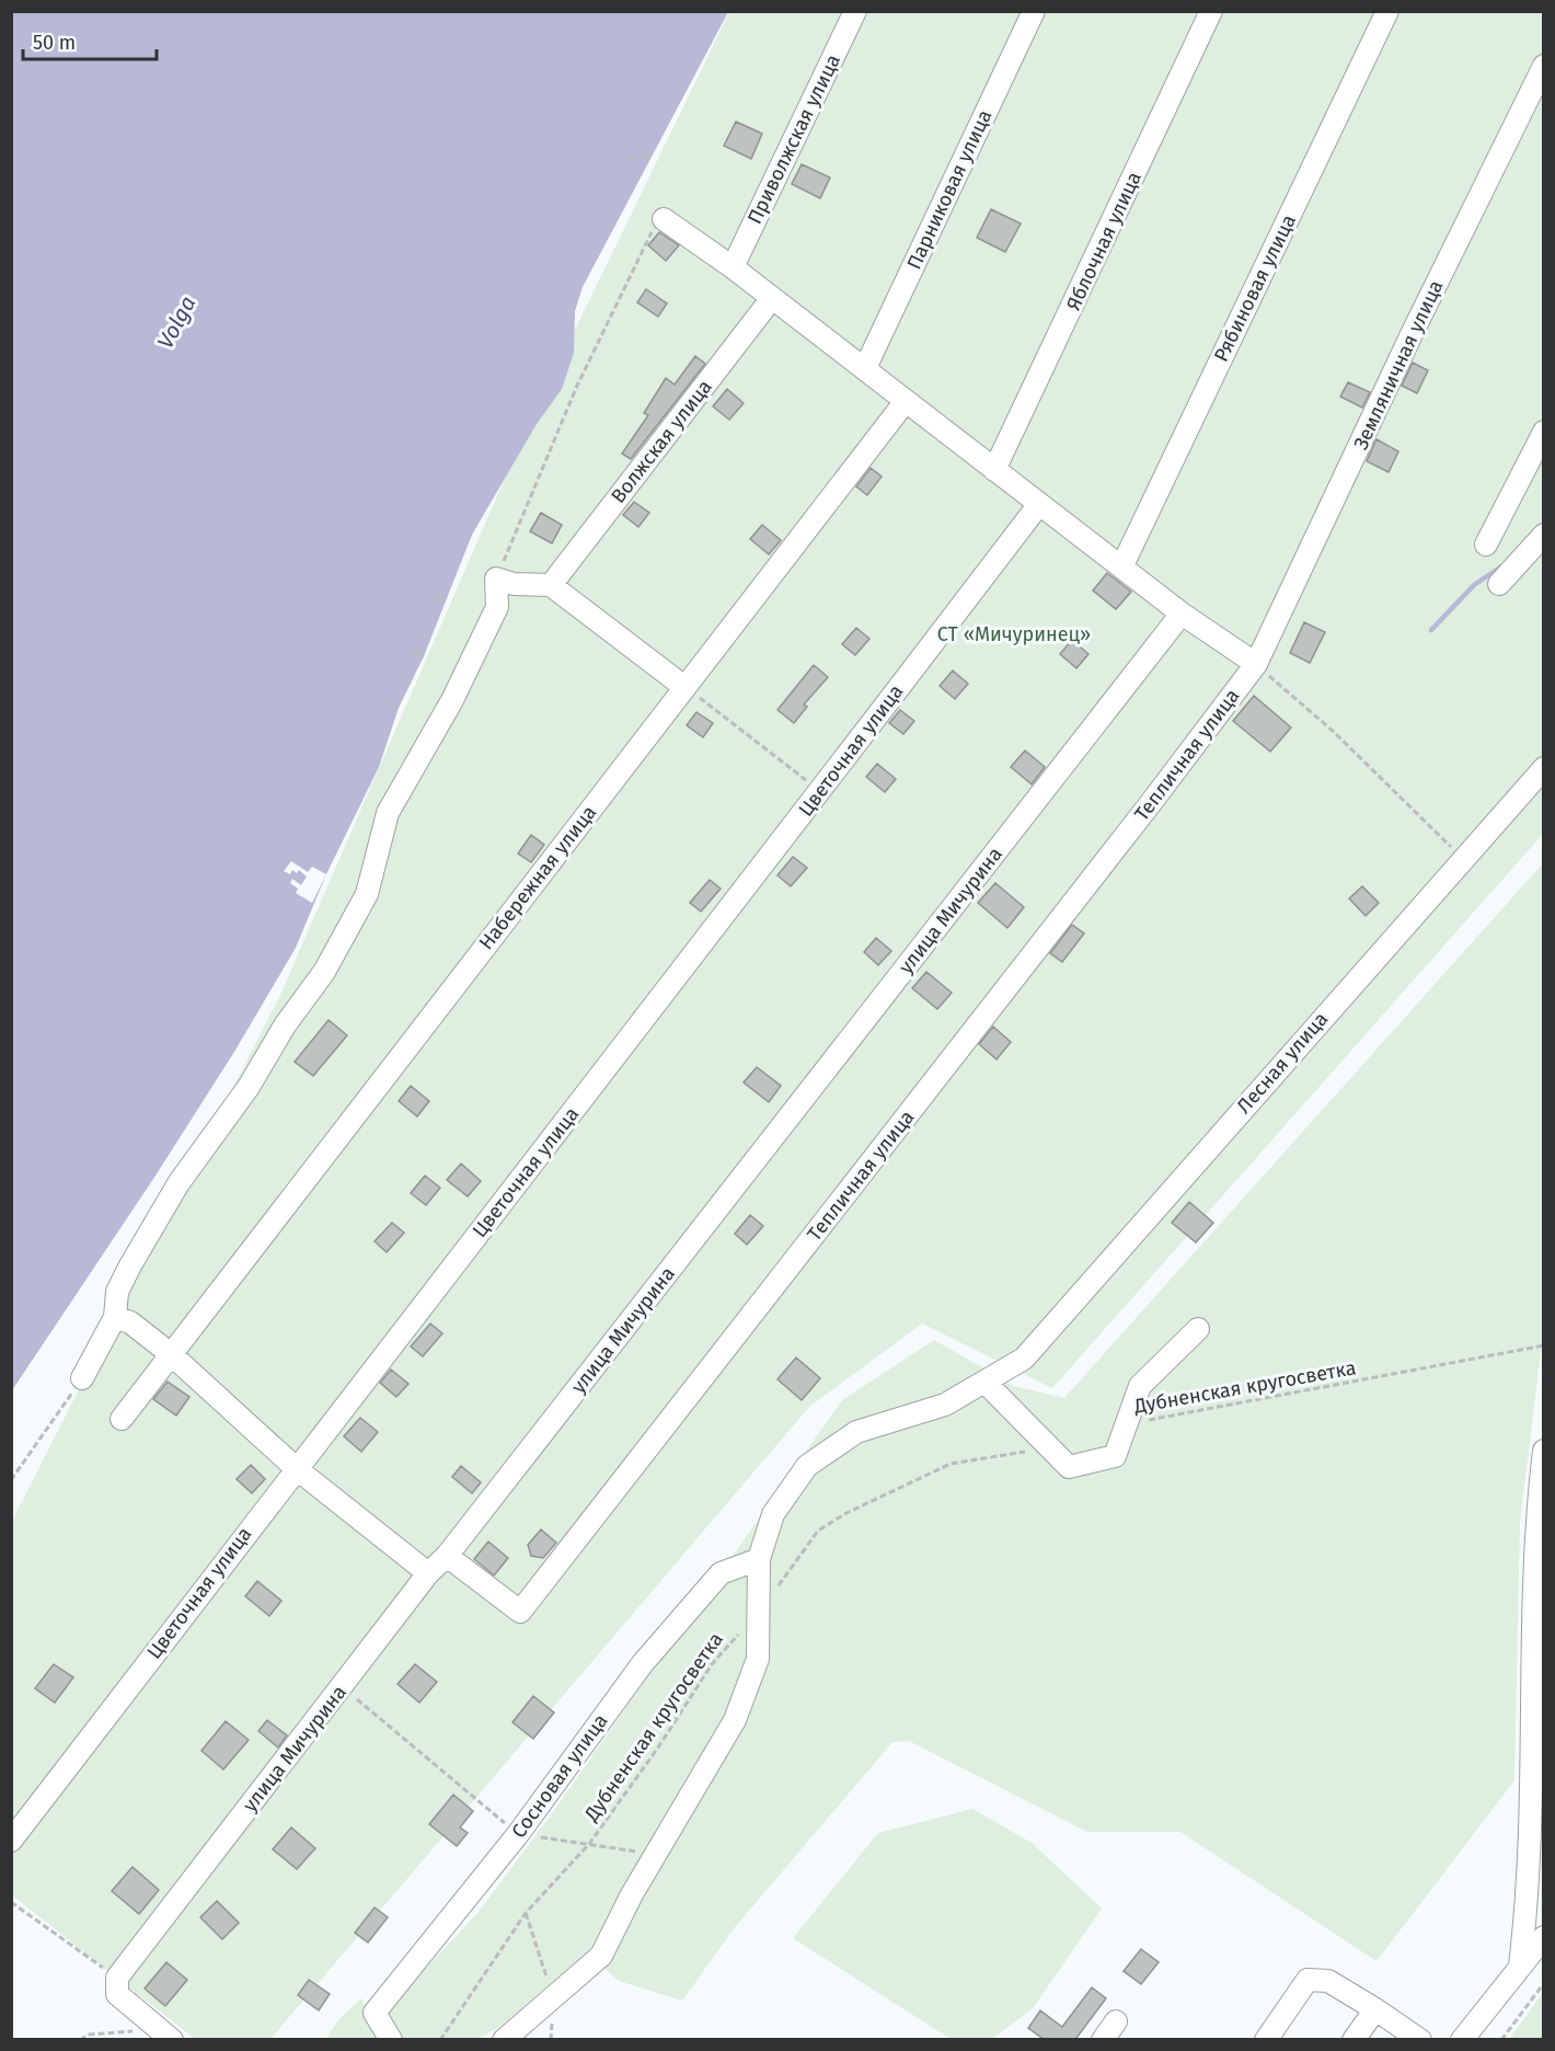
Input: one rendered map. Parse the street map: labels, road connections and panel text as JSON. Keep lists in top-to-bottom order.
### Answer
{
  "streets": {
    "street": [
      "Приволжская улица",
      "Парниковая улица",
      "Яблочная улица",
      "Рябиновая улица",
      "Земляничная улица",
      "Волжская улица",
      "Цветочная улица",
      "Тепличная улица",
      "Набережная улица",
      "улица Мичурина",
      "Лесная улица",
      "Сосновая улица"
    ],
    "path": ["Дубненская кругосветка"]
  },
  "crossings": [
    ["Земляничная улица", "Тепличная улица"],
    ["Тепличная улица", "улица Мичурина"],
    ["Лесная улица", "Дубненская кругосветка"],
    ["Лесная улица", "Сосновая улица"]
  ],
  "water": ["Volga"],
  "parks": ["СТ «Мичуринец»"],
  "scale_bar": "50 m"
}
